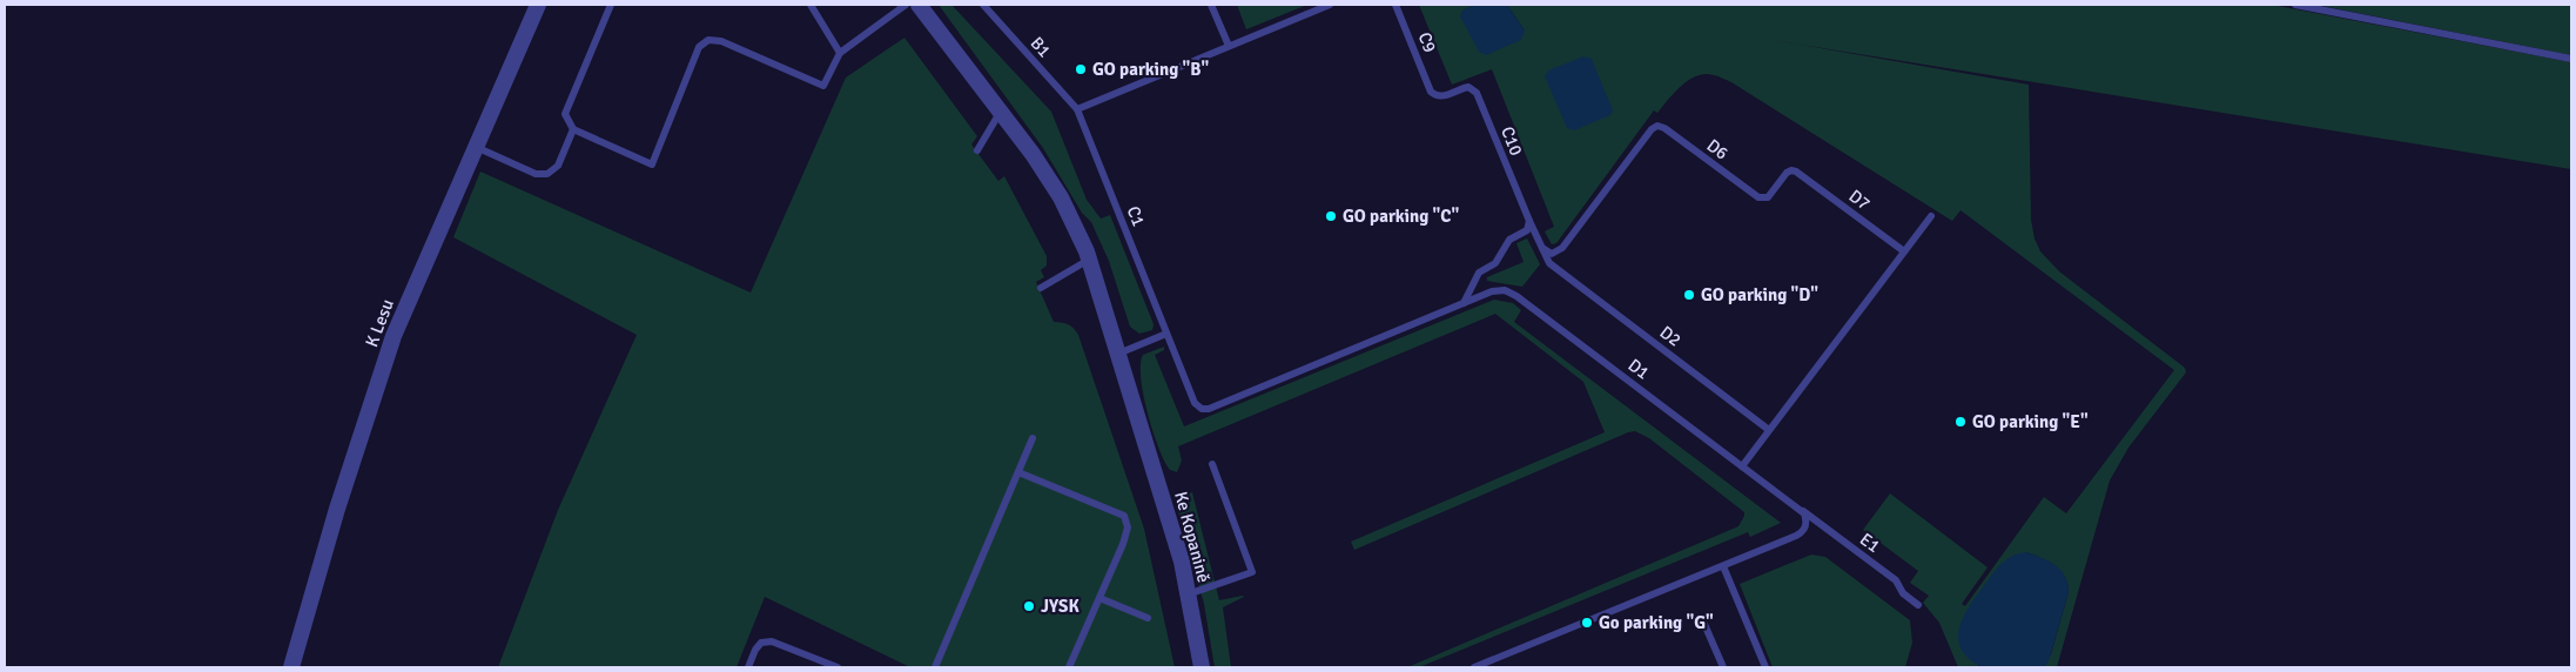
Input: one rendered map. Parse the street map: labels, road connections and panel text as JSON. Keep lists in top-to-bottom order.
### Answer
{
  "streets": {
    "street": ["K Lesu", "Ke Kopanině"],
    "lane": [
      "C9",
      "B1",
      "C10",
      "D6",
      "D7",
      "C1",
      "D2",
      "D1",
      "E1"
    ]
  },
  "crossings": [
    ["C9", "C10"],
    ["B1", "C1"],
    ["C10", "D6"],
    ["C10", "D2"],
    ["D6", "D7"],
    ["C1", "D1"],
    ["D1", "E1"]
  ],
  "places": [
    "GO parking \"B\"",
    "GO parking \"C\"",
    "GO parking \"D\"",
    "GO parking \"E\"",
    "JYSK",
    "Go parking \"G\""
  ]
}
